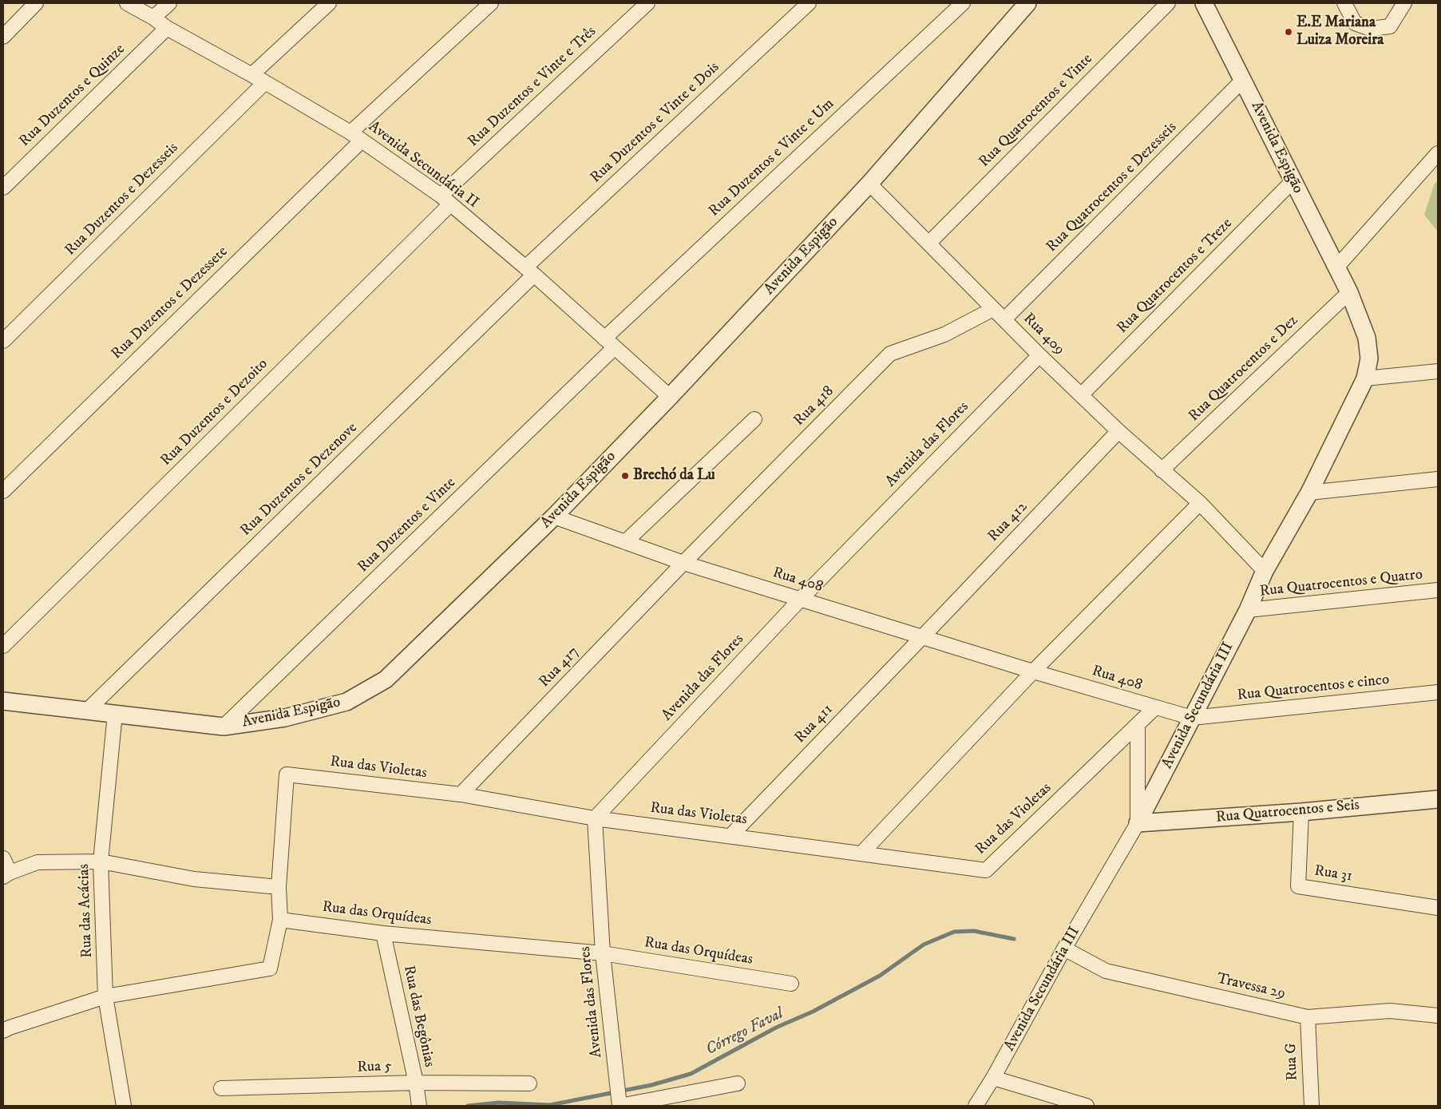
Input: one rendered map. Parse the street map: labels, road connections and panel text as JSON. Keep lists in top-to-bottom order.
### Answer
{
  "streets": {
    "street": [
      "Rua Duzentos e Vinte e Três",
      "Rua Duzentos e Quinze",
      "Rua Quatrocentos e Vinte",
      "Rua Duzentos e Vinte e Dois",
      "Avenida Espigão",
      "Rua Duzentos e Vinte e Um",
      "Avenida Secundária II",
      "Rua Quatrocentos e Dezesseis",
      "Rua Duzentos e Dezesseis",
      "Rua Quatrocentos e Treze",
      "Rua Duzentos e Dezessete",
      "Rua 409",
      "Rua Quatrocentos e Dez",
      "Rua 418",
      "Rua Duzentos e Dezoito",
      "Avenida das Flores",
      "Rua Duzentos e Dezenove",
      "Rua 412",
      "Rua Duzentos e Vinte",
      "Rua 408",
      "Rua Quatrocentos e Quatro",
      "Rua 417",
      "Rua Quatrocentos e cinco",
      "Avenida Secundária III",
      "Rua 411",
      "Rua das Violetas",
      "Rua Quatrocentos e Seis",
      "Rua 31",
      "Rua das Acácias",
      "Rua das Orquídeas",
      "Travessa 29",
      "Rua das Begônias",
      "Rua G",
      "Rua 5"
    ]
  },
  "crossings": [
    ["Rua Duzentos e Vinte e Três", "Avenida Secundária II"],
    ["Rua Duzentos e Vinte e Três", "Rua Duzentos e Dezoito"],
    ["Rua Duzentos e Quinze", "Avenida Secundária II"],
    ["Rua Quatrocentos e Vinte", "Rua 409"],
    ["Rua Duzentos e Vinte e Dois", "Avenida Secundária II"],
    ["Rua Duzentos e Vinte e Dois", "Rua Duzentos e Dezenove"],
    ["Avenida Espigão", "Avenida Secundária II"],
    ["Avenida Espigão", "Rua Quatrocentos e Dezesseis"],
    ["Avenida Espigão", "Rua Quatrocentos e Treze"],
    ["Avenida Espigão", "Rua 409"],
    ["Avenida Espigão", "Rua Quatrocentos e Dez"],
    ["Avenida Espigão", "Rua Duzentos e Dezenove"],
    ["Avenida Espigão", "Rua Duzentos e Vinte"],
    ["Avenida Espigão", "Rua 408"],
    ["Avenida Espigão", "Avenida Secundária III"],
    ["Avenida Espigão", "Rua das Acácias"],
    ["Rua Duzentos e Vinte e Um", "Avenida Secundária II"],
    ["Rua Duzentos e Vinte e Um", "Rua Duzentos e Vinte"],
    ["Avenida Secundária II", "Rua Duzentos e Dezesseis"],
    ["Avenida Secundária II", "Rua Duzentos e Dezessete"],
    ["Avenida Secundária II", "Rua Duzentos e Dezoito"],
    ["Avenida Secundária II", "Rua Duzentos e Dezenove"],
    ["Avenida Secundária II", "Rua Duzentos e Vinte"],
    ["Rua Quatrocentos e Dezesseis", "Rua 409"],
    ["Rua Quatrocentos e Treze", "Rua 409"],
    ["Rua 409", "Rua Quatrocentos e Dez"],
    ["Rua 409", "Rua 418"],
    ["Rua 409", "Avenida das Flores"],
    ["Rua 409", "Rua 412"],
    ["Rua 409", "Avenida Secundária III"],
    ["Rua Quatrocentos e Dez", "Avenida Secundária III"],
    ["Rua 418", "Rua 408"],
    ["Rua 418", "Rua 417"],
    ["Avenida das Flores", "Rua 408"],
    ["Avenida das Flores", "Rua das Violetas"],
    ["Avenida das Flores", "Rua das Orquídeas"],
    ["Rua 412", "Rua 408"],
    ["Rua 412", "Rua 411"],
    ["Rua 408", "Rua 417"],
    ["Rua 408", "Rua Quatrocentos e cinco"],
    ["Rua 408", "Avenida Secundária III"],
    ["Rua 408", "Rua 411"],
    ["Rua 408", "Rua das Violetas"],
    ["Rua Quatrocentos e Quatro", "Avenida Secundária III"],
    ["Rua 417", "Rua das Violetas"],
    ["Rua Quatrocentos e cinco", "Avenida Secundária III"],
    ["Avenida Secundária III", "Rua Quatrocentos e Seis"],
    ["Avenida Secundária III", "Travessa 29"],
    ["Rua 411", "Rua das Violetas"],
    ["Rua das Violetas", "Rua das Orquídeas"],
    ["Rua Quatrocentos e Seis", "Rua 31"],
    ["Rua das Orquídeas", "Rua das Begônias"],
    ["Travessa 29", "Rua G"],
    ["Rua das Begônias", "Rua 5"]
  ],
  "water": ["Córrego Faval"],
  "places": ["E.E Mariana Luiza Moreira", "Brechó da Lu"]
}
